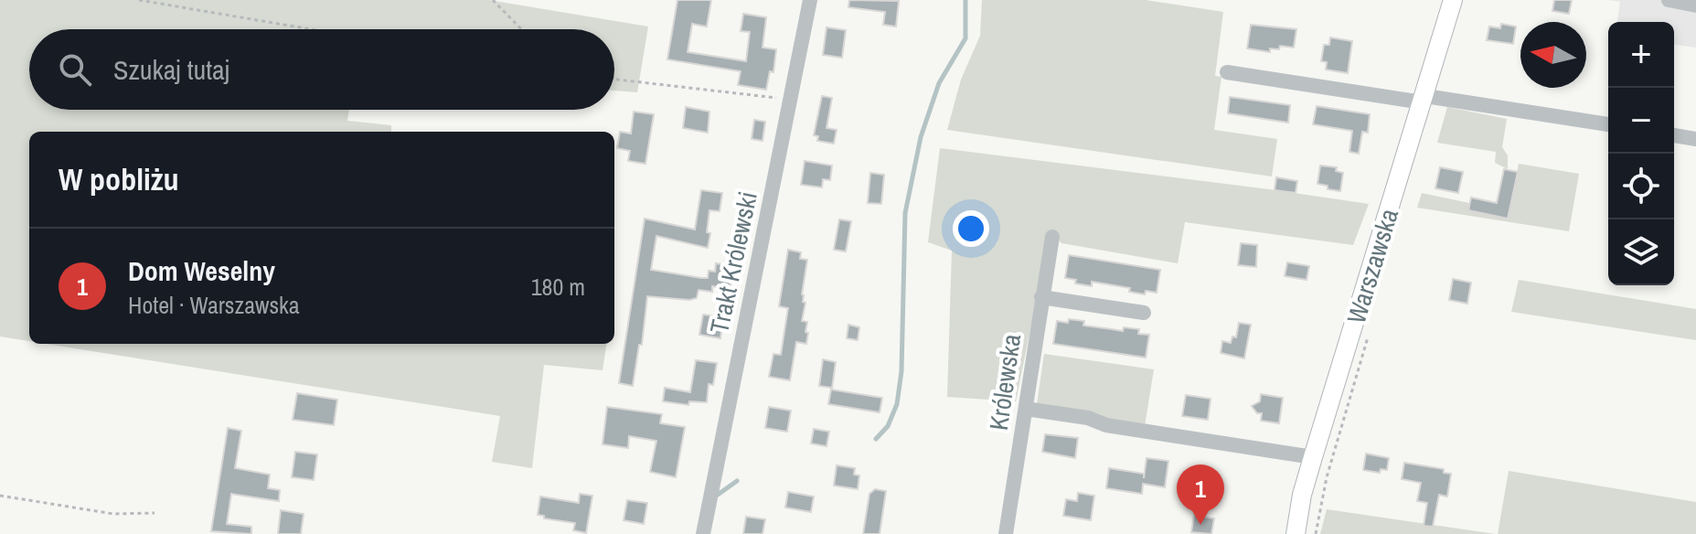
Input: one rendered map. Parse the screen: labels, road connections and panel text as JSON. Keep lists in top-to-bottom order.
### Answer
{
  "streets": {
    "main road": ["Warszawska"],
    "street": ["Trakt Królewski", "Królewska"]
  },
  "north": "left",
  "page": {
    "map_buttons": ["+", "−"],
    "search": "Szukaj tutaj",
    "heading": "W pobliżu",
    "list": [
      {
        "mark": "1",
        "name": "Dom Weselny",
        "note": "Hotel · Warszawska",
        "value": "180 m"
      }
    ],
    "pins": "1"
  }
}
